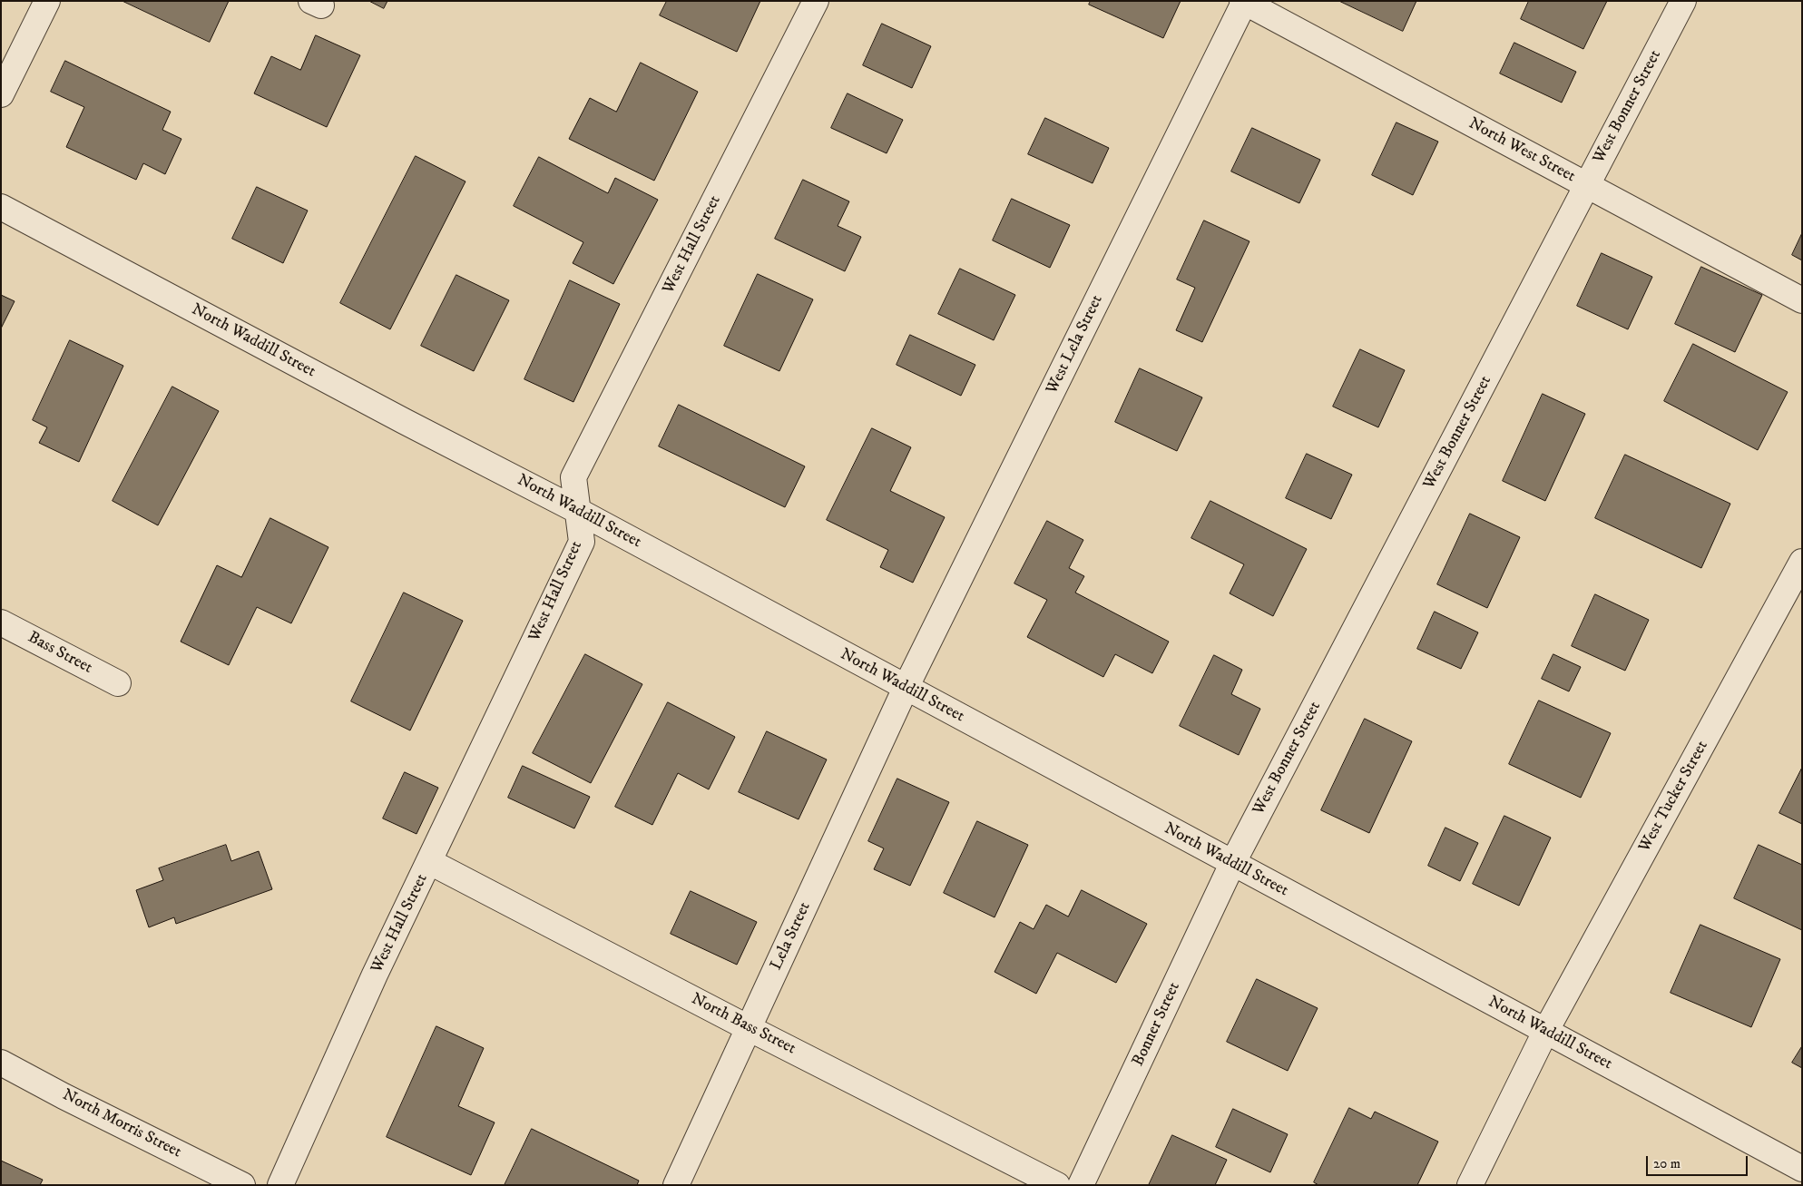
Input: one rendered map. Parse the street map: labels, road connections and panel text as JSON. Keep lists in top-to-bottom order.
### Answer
{
  "streets": {
    "street": [
      "West Bonner Street",
      "North West Street",
      "West Hall Street",
      "North Waddill Street",
      "West Lela Street",
      "Bass Street",
      "West Tucker Street",
      "Lela Street",
      "North Bass Street",
      "Bonner Street",
      "North Morris Street"
    ]
  },
  "crossings": [
    ["West Bonner Street", "North West Street"],
    ["West Bonner Street", "North Waddill Street"],
    ["West Bonner Street", "Bonner Street"],
    ["North West Street", "West Lela Street"],
    ["West Hall Street", "North Waddill Street"],
    ["West Hall Street", "North Bass Street"],
    ["North Waddill Street", "West Lela Street"],
    ["North Waddill Street", "West Tucker Street"],
    ["North Waddill Street", "Lela Street"],
    ["North Waddill Street", "Bonner Street"],
    ["West Lela Street", "Lela Street"],
    ["Lela Street", "North Bass Street"]
  ],
  "scale_bar": "20 m"
}
